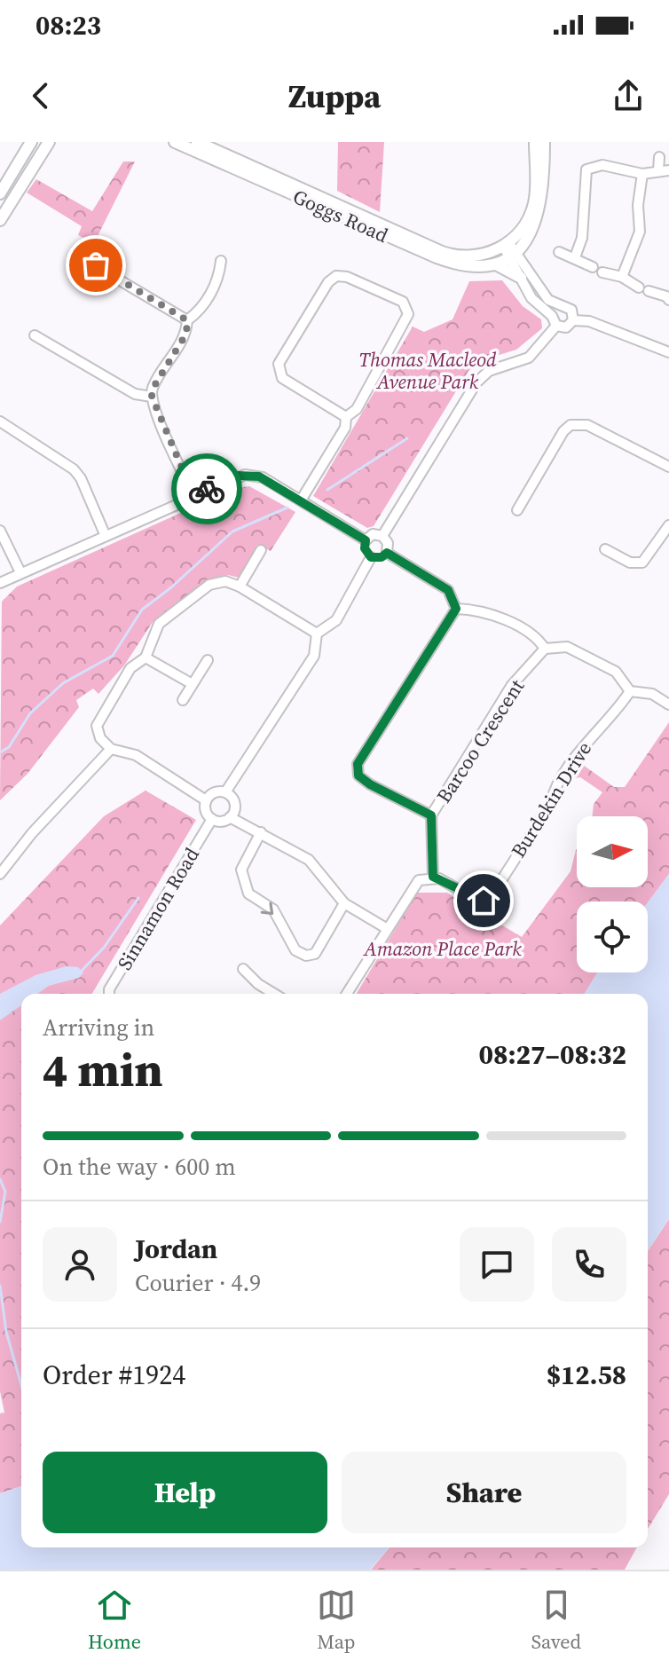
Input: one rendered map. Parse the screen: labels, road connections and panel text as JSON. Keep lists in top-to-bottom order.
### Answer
{
  "streets": {
    "main road": ["Goggs Road"],
    "street": ["Barcoo Crescent", "Burdekin Drive", "Sinnamon Road"]
  },
  "parks": ["Thomas Macleod Avenue Park", "Amazon Place Park"],
  "north": "right",
  "page": {
    "status": "08:23",
    "header": "Zuppa",
    "heading": ["4 min", "Arriving in", "08:27–08:32"],
    "panel": [
      "Jordan",
      "Courier · 4.9",
      "Order #1924",
      "$12.58"
    ],
    "bar": "On the way · 600 m",
    "buttons": ["Help", "Share"],
    "tabs": ["Home", "Map", "Saved"]
  }
}
